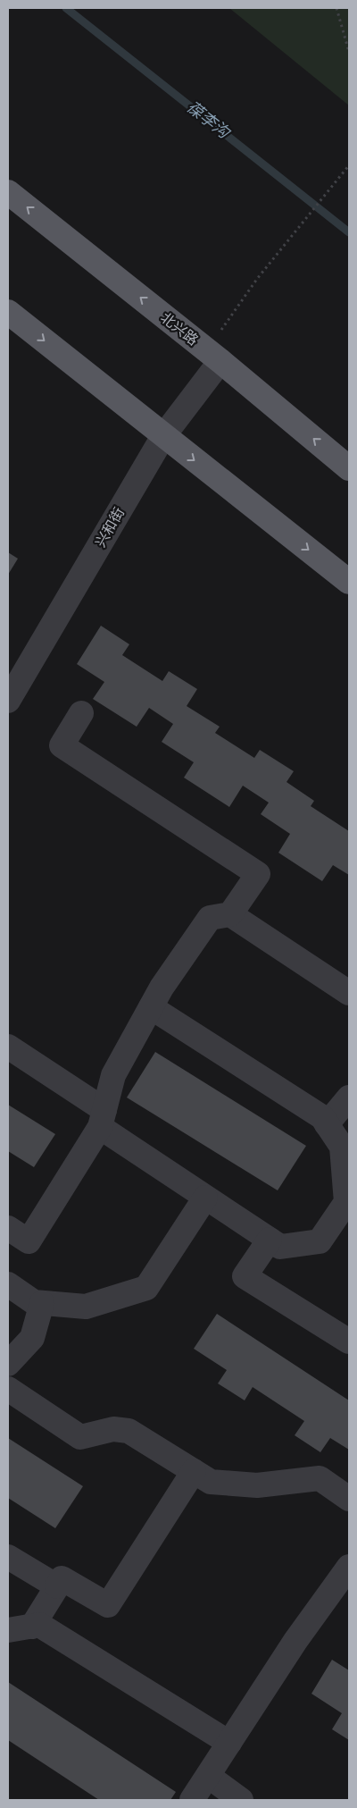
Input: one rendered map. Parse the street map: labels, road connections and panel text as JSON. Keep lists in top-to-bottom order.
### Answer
{
  "streets": {
    "main road": ["北兴路"],
    "street": ["兴和街"]
  },
  "crossings": [
    ["北兴路", "兴和街"]
  ],
  "water": ["葆李沟"]
}
